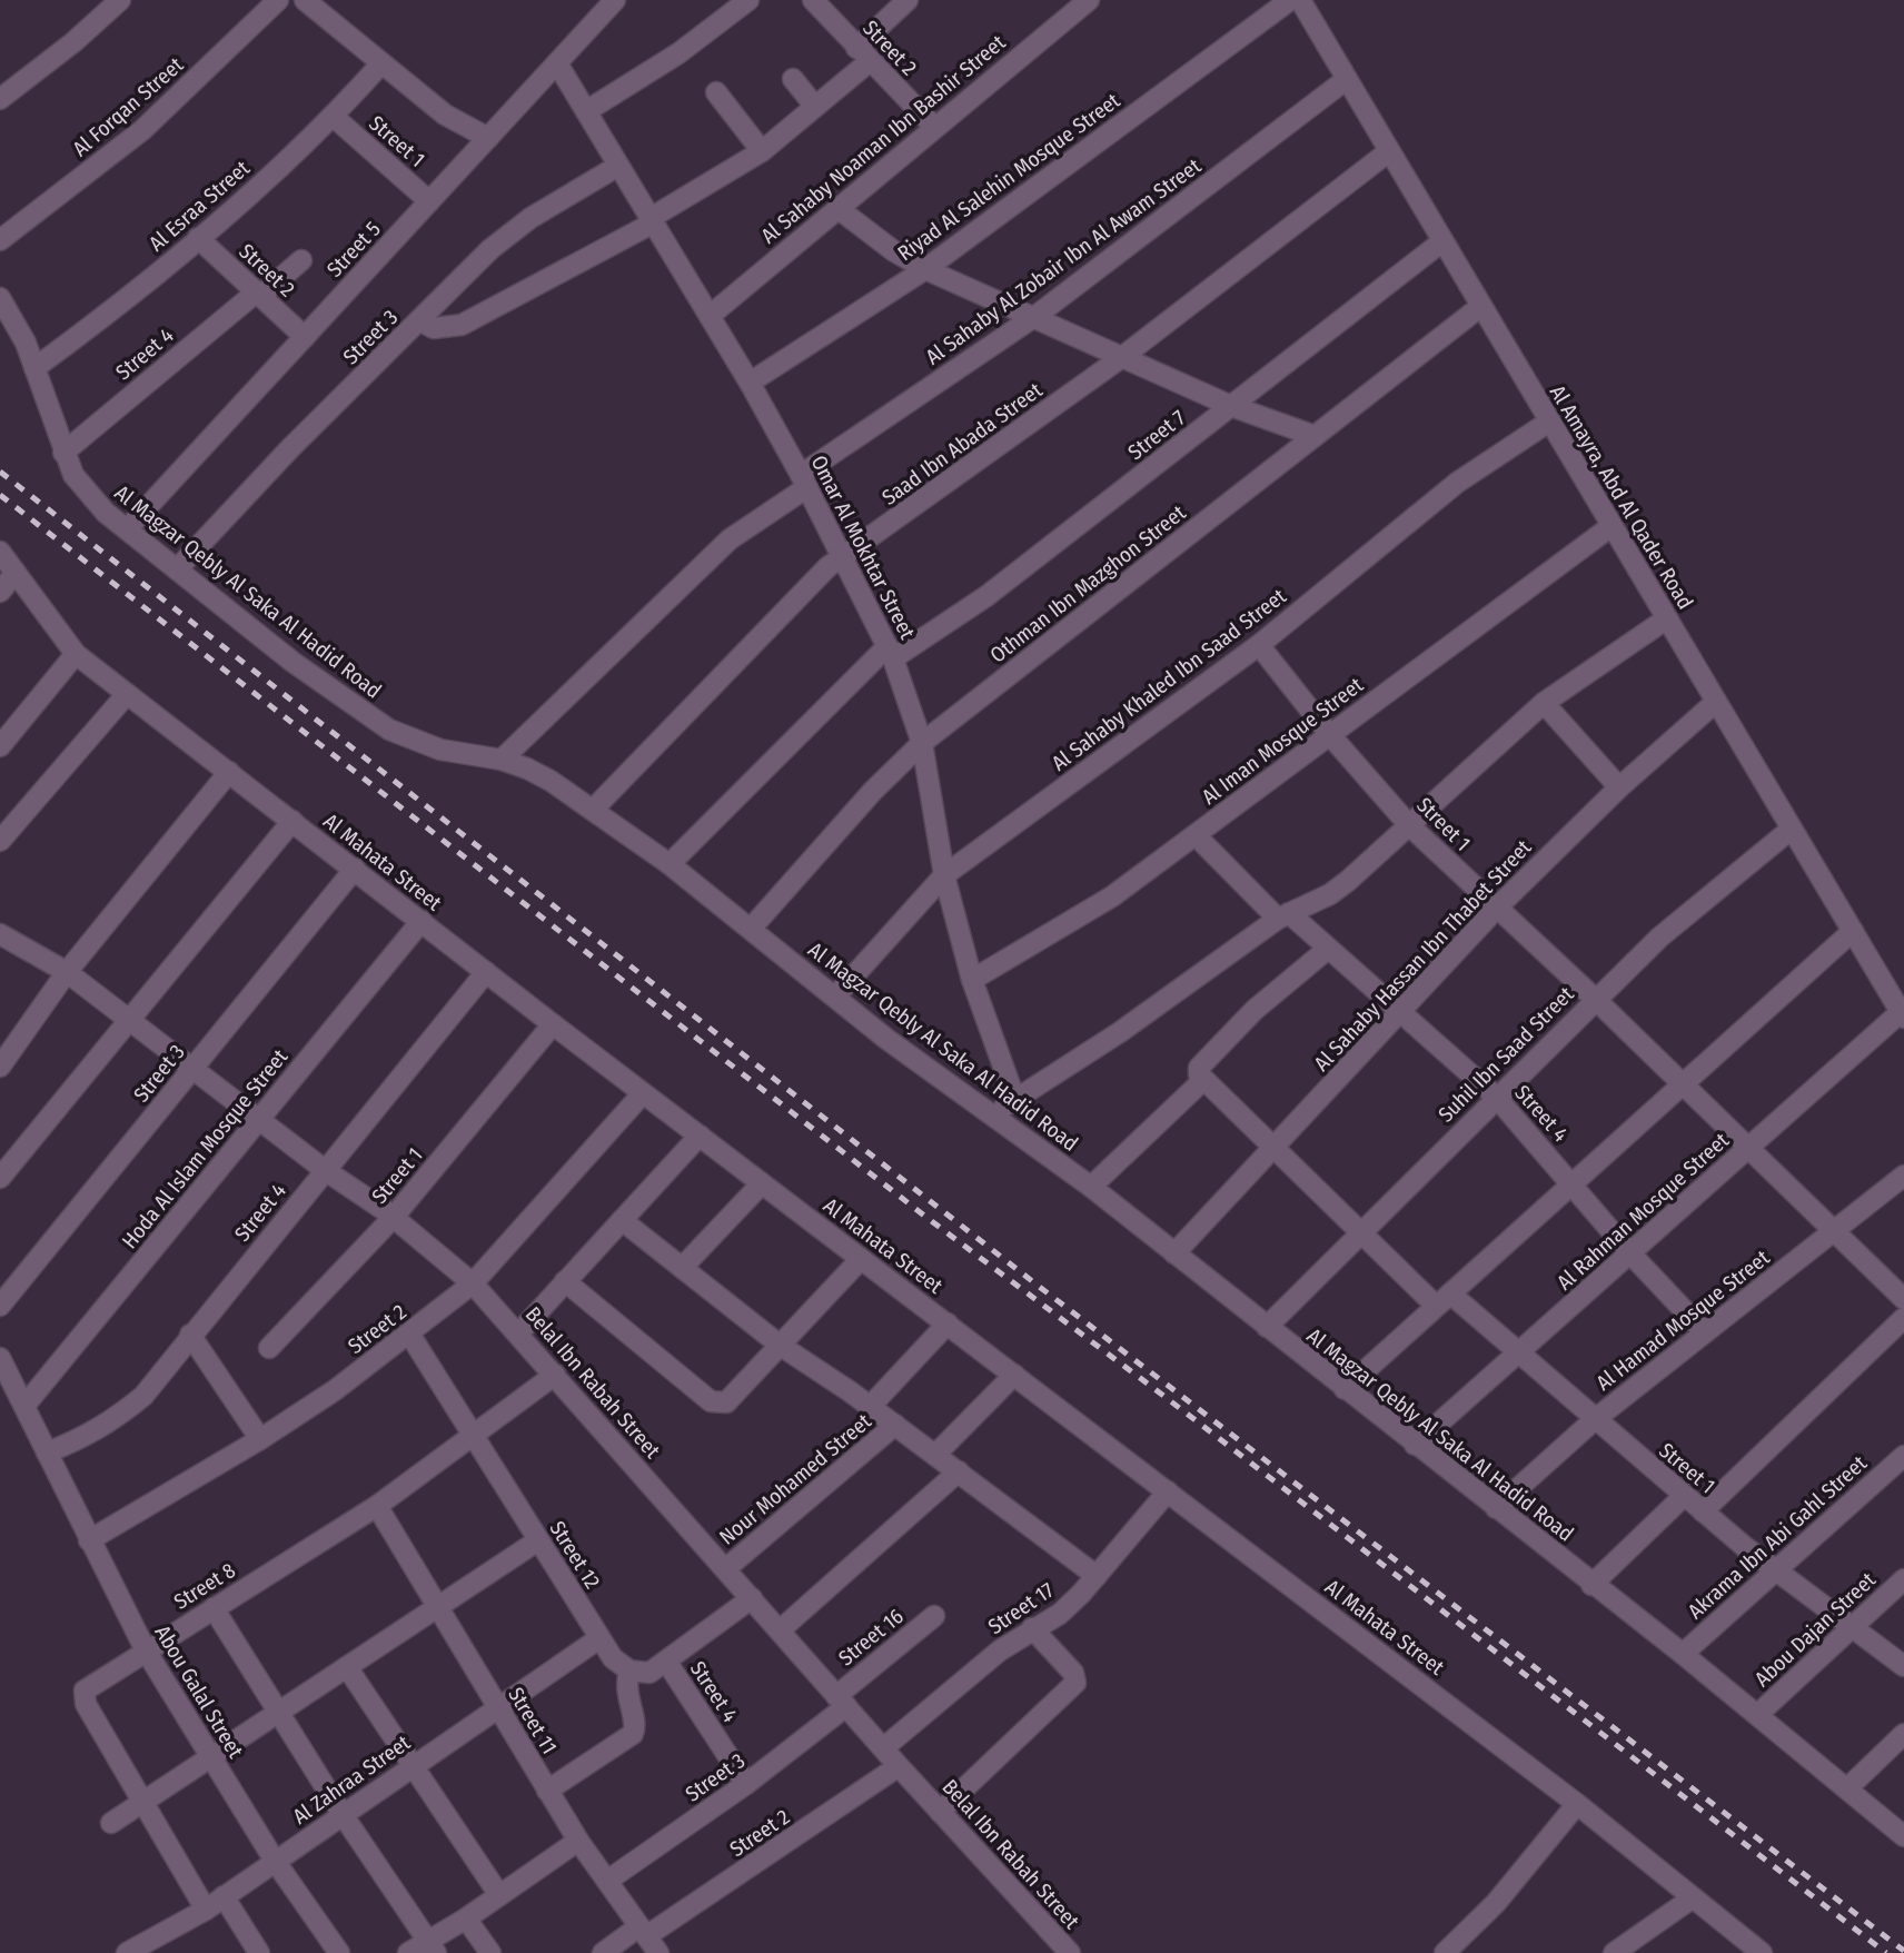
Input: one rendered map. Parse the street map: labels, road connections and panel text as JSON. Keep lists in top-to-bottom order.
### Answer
{
  "streets": {
    "street": [
      "Street 2",
      "Al Forqan Street",
      "Al Sahaby Noaman Ibn Bashir Street",
      "Street 1",
      "Riyad Al Salehin Mosque Street",
      "Al Esraa Street",
      "Street 5",
      "Al Sahaby Al Zobair Ibn Al Awam Street",
      "Street 3",
      "Street 4",
      "Street 7",
      "Saad Ibn Abada Street",
      "Al Amayra, Abd Al Qader Road",
      "Omar Al Mokhtar Street",
      "Othman Ibn Mazghon Street",
      "Al Magzar Qebly Al Saka Al Hadid Road",
      "Al Sahaby Khaled Ibn Saad Street",
      "Al Iman Mosque Street",
      "Al Mahata Street",
      "Al Sahaby Hassan Ibn Thabet Street",
      "Suhil Ibn Saad Street",
      "Hoda Al Islam Mosque Street",
      "Al Rahman Mosque Street",
      "Al Hamad Mosque Street",
      "Belal Ibn Rabah Street",
      "Nour Mohamed Street",
      "Akrama Ibn Abi Gahl Street",
      "Street 12",
      "Street 8",
      "Street 17",
      "Abou Dajan Street",
      "Street 16",
      "Abou Galal Street",
      "Street 11",
      "Al Zahraa Street"
    ]
  },
  "crossings": [
    ["Street 2", "Al Sahaby Noaman Ibn Bashir Street"],
    ["Street 2", "Al Esraa Street"],
    ["Street 2", "Street 5"],
    ["Street 2", "Street 4"],
    ["Street 2", "Al Mahata Street"],
    ["Street 2", "Belal Ibn Rabah Street"],
    ["Street 2", "Street 12"],
    ["Street 2", "Abou Galal Street"],
    ["Street 2", "Street 11"],
    ["Al Sahaby Noaman Ibn Bashir Street", "Omar Al Mokhtar Street"],
    ["Street 1", "Al Esraa Street"],
    ["Street 1", "Street 5"],
    ["Street 1", "Al Sahaby Khaled Ibn Saad Street"],
    ["Street 1", "Al Iman Mosque Street"],
    ["Street 1", "Al Mahata Street"],
    ["Street 1", "Al Sahaby Hassan Ibn Thabet Street"],
    ["Street 1", "Suhil Ibn Saad Street"],
    ["Street 1", "Al Rahman Mosque Street"],
    ["Street 1", "Al Hamad Mosque Street"],
    ["Street 1", "Belal Ibn Rabah Street"],
    ["Street 1", "Akrama Ibn Abi Gahl Street"],
    ["Street 1", "Abou Dajan Street"],
    ["Riyad Al Salehin Mosque Street", "Omar Al Mokhtar Street"],
    ["Al Esraa Street", "Al Magzar Qebly Al Saka Al Hadid Road"],
    ["Street 5", "Omar Al Mokhtar Street"],
    ["Street 5", "Al Magzar Qebly Al Saka Al Hadid Road"],
    ["Al Sahaby Al Zobair Ibn Al Awam Street", "Al Amayra, Abd Al Qader Road"],
    ["Al Sahaby Al Zobair Ibn Al Awam Street", "Omar Al Mokhtar Street"],
    ["Al Sahaby Al Zobair Ibn Al Awam Street", "Al Magzar Qebly Al Saka Al Hadid Road"],
    ["Street 3", "Street 4"],
    ["Street 3", "Omar Al Mokhtar Street"],
    ["Street 3", "Al Magzar Qebly Al Saka Al Hadid Road"],
    ["Street 3", "Al Mahata Street"],
    ["Street 3", "Belal Ibn Rabah Street"],
    ["Street 3", "Street 16"],
    ["Street 3", "Street 11"],
    ["Street 4", "Al Magzar Qebly Al Saka Al Hadid Road"],
    ["Street 4", "Al Iman Mosque Street"],
    ["Street 4", "Al Mahata Street"],
    ["Street 4", "Al Sahaby Hassan Ibn Thabet Street"],
    ["Street 4", "Suhil Ibn Saad Street"],
    ["Street 4", "Al Rahman Mosque Street"],
    ["Street 4", "Al Hamad Mosque Street"],
    ["Street 4", "Belal Ibn Rabah Street"],
    ["Street 4", "Abou Galal Street"],
    ["Street 7", "Al Amayra, Abd Al Qader Road"],
    ["Street 7", "Omar Al Mokhtar Street"],
    ["Street 7", "Al Magzar Qebly Al Saka Al Hadid Road"],
    ["Saad Ibn Abada Street", "Al Amayra, Abd Al Qader Road"],
    ["Saad Ibn Abada Street", "Omar Al Mokhtar Street"],
    ["Saad Ibn Abada Street", "Al Magzar Qebly Al Saka Al Hadid Road"],
    ["Al Amayra, Abd Al Qader Road", "Othman Ibn Mazghon Street"],
    ["Al Amayra, Abd Al Qader Road", "Al Sahaby Khaled Ibn Saad Street"],
    ["Al Amayra, Abd Al Qader Road", "Al Iman Mosque Street"],
    ["Al Amayra, Abd Al Qader Road", "Al Sahaby Hassan Ibn Thabet Street"],
    ["Al Amayra, Abd Al Qader Road", "Suhil Ibn Saad Street"],
    ["Al Amayra, Abd Al Qader Road", "Al Rahman Mosque Street"],
    ["Omar Al Mokhtar Street", "Othman Ibn Mazghon Street"],
    ["Omar Al Mokhtar Street", "Al Sahaby Khaled Ibn Saad Street"],
    ["Omar Al Mokhtar Street", "Al Iman Mosque Street"],
    ["Othman Ibn Mazghon Street", "Al Magzar Qebly Al Saka Al Hadid Road"],
    ["Al Magzar Qebly Al Saka Al Hadid Road", "Al Sahaby Khaled Ibn Saad Street"],
    ["Al Magzar Qebly Al Saka Al Hadid Road", "Al Sahaby Hassan Ibn Thabet Street"],
    ["Al Magzar Qebly Al Saka Al Hadid Road", "Suhil Ibn Saad Street"],
    ["Al Magzar Qebly Al Saka Al Hadid Road", "Al Rahman Mosque Street"],
    ["Al Magzar Qebly Al Saka Al Hadid Road", "Al Hamad Mosque Street"],
    ["Al Magzar Qebly Al Saka Al Hadid Road", "Akrama Ibn Abi Gahl Street"],
    ["Al Magzar Qebly Al Saka Al Hadid Road", "Abou Dajan Street"],
    ["Al Mahata Street", "Hoda Al Islam Mosque Street"],
    ["Al Mahata Street", "Street 17"],
    ["Hoda Al Islam Mosque Street", "Belal Ibn Rabah Street"],
    ["Hoda Al Islam Mosque Street", "Abou Galal Street"],
    ["Belal Ibn Rabah Street", "Nour Mohamed Street"],
    ["Belal Ibn Rabah Street", "Street 8"],
    ["Belal Ibn Rabah Street", "Street 17"],
    ["Belal Ibn Rabah Street", "Street 16"],
    ["Street 12", "Street 8"],
    ["Street 12", "Al Zahraa Street"],
    ["Street 8", "Abou Galal Street"],
    ["Street 8", "Street 11"],
    ["Street 8", "Al Zahraa Street"],
    ["Abou Galal Street", "Al Zahraa Street"],
    ["Street 11", "Al Zahraa Street"]
  ]
}
